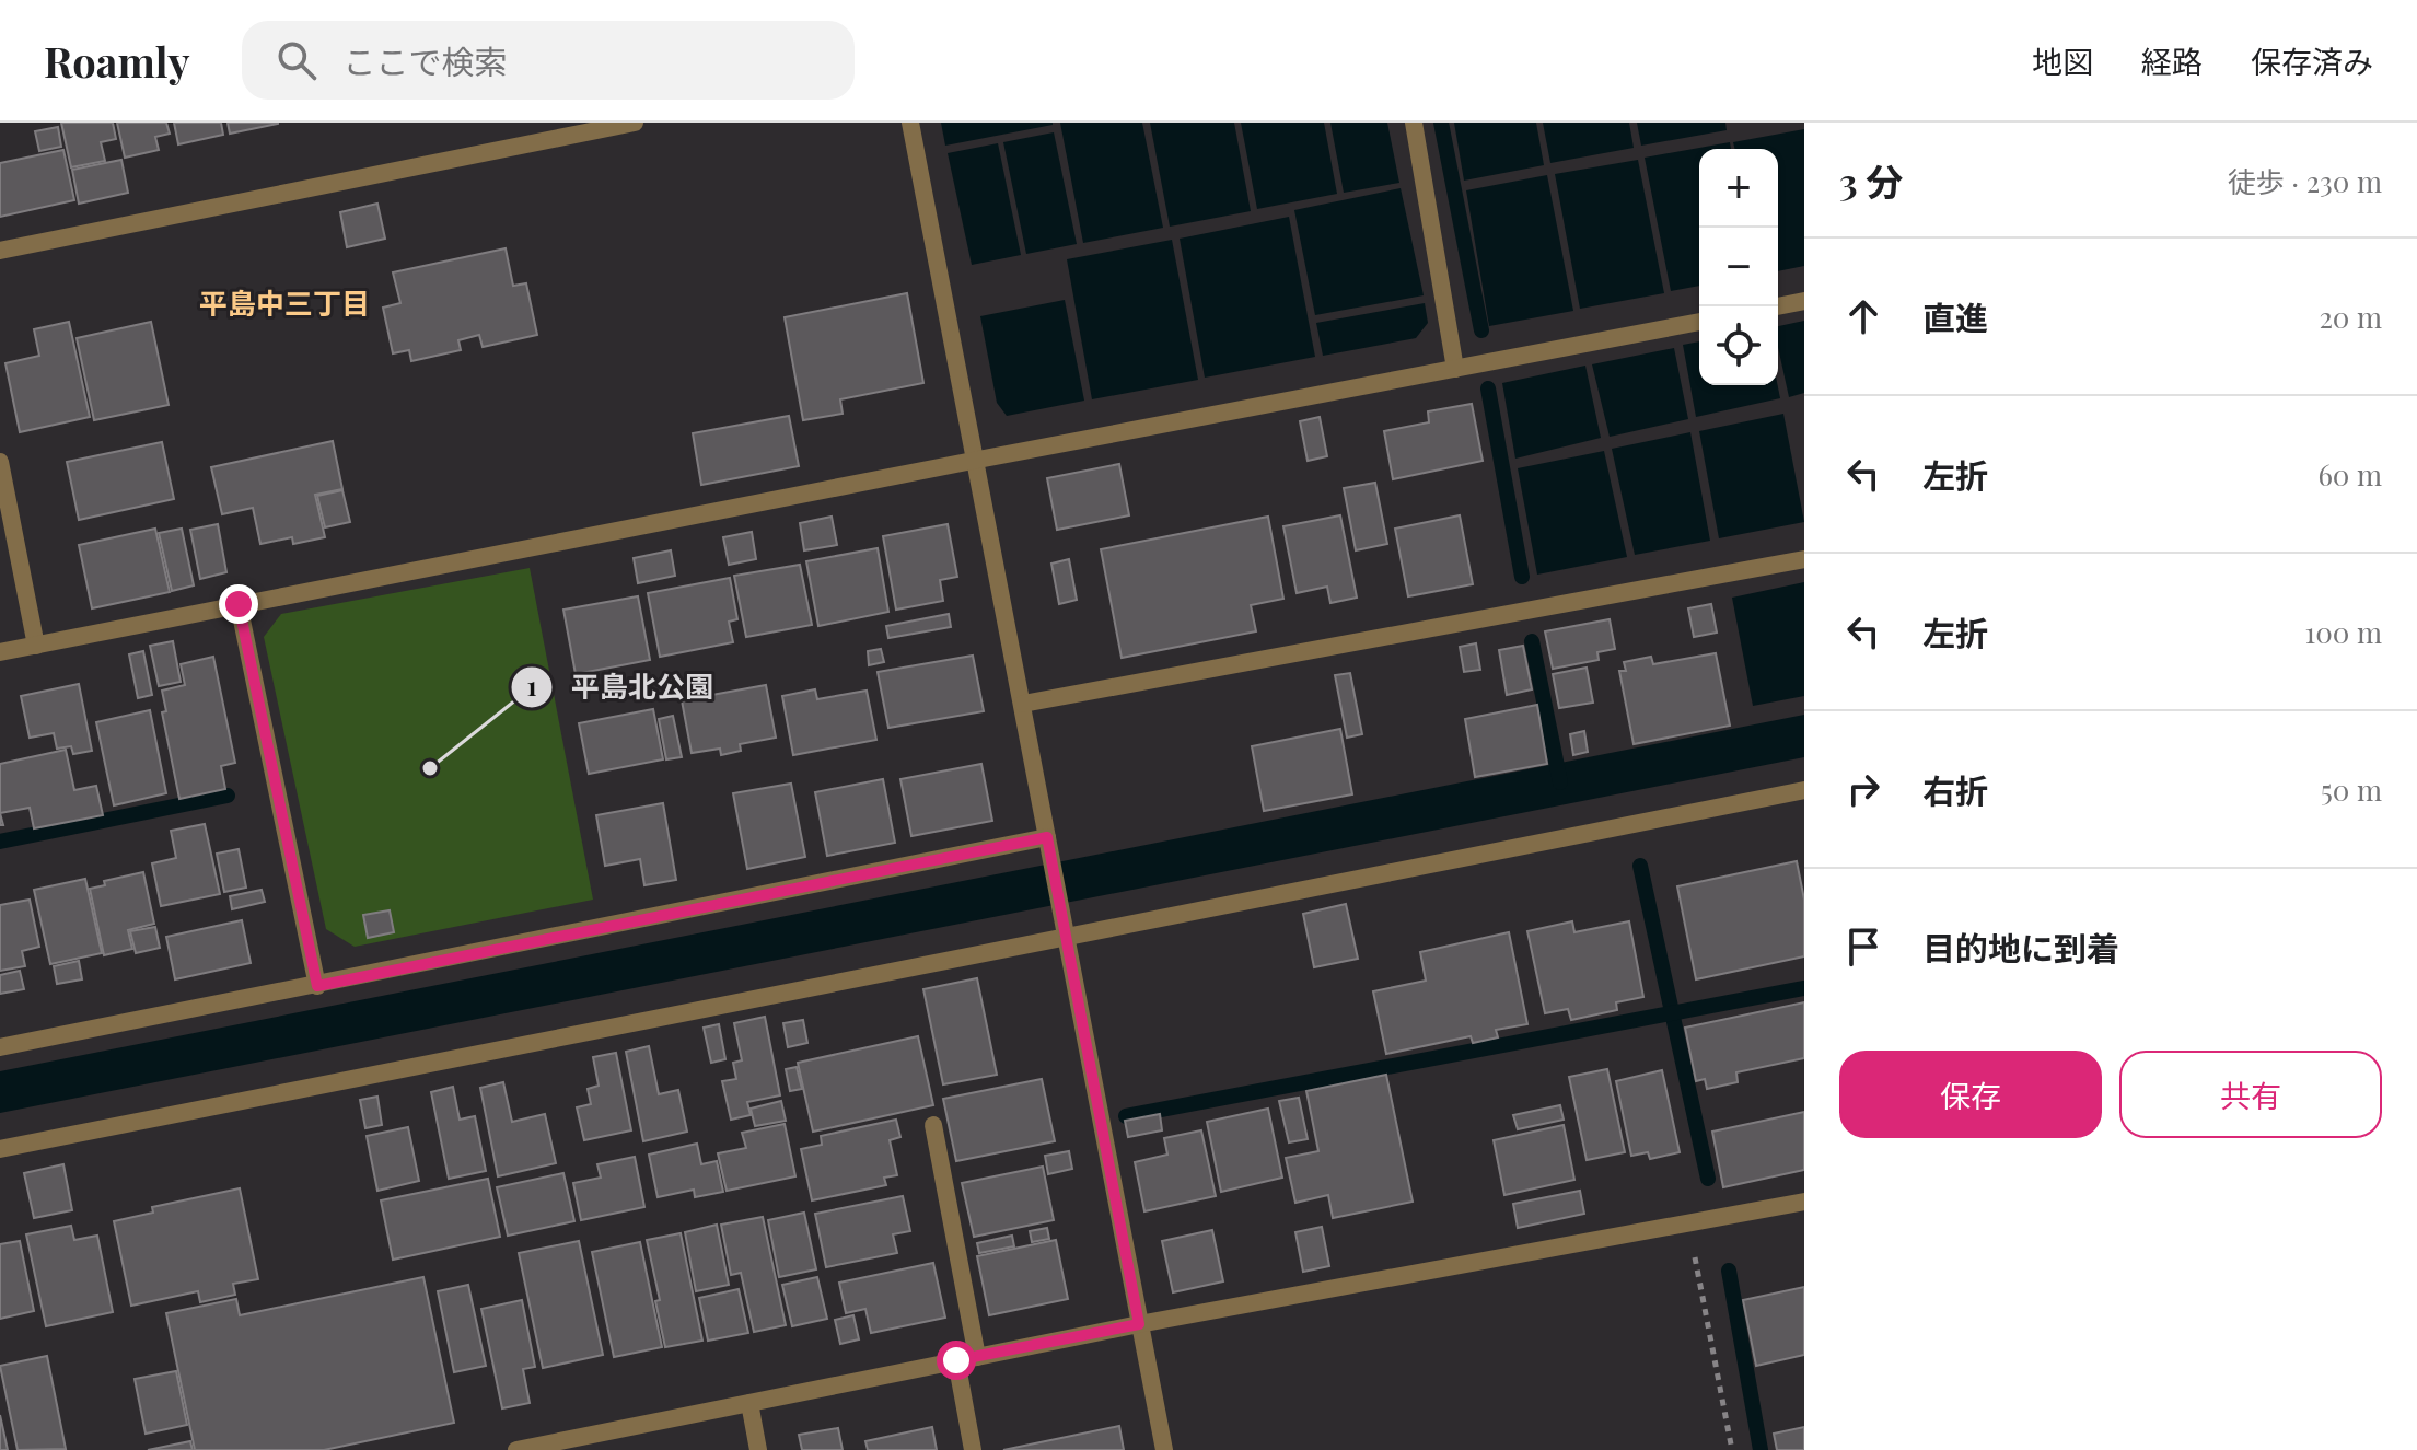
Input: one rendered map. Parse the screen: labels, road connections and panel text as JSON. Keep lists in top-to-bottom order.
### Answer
{
  "districts": ["平島中三丁目"],
  "places": ["平島北公園"],
  "page": {
    "header": "Roamly",
    "search": "ここで検索",
    "nav": ["地図", "経路", "保存済み"],
    "heading": ["3 分", "徒歩 · 230 m"],
    "map_buttons": ["+", "−"],
    "list": [
      ["直進", "20 m"],
      ["左折", "60 m"],
      ["左折", "100 m"],
      ["右折", "50 m"],
      "目的地に到着"
    ],
    "buttons": ["保存", "共有"]
  }
}
